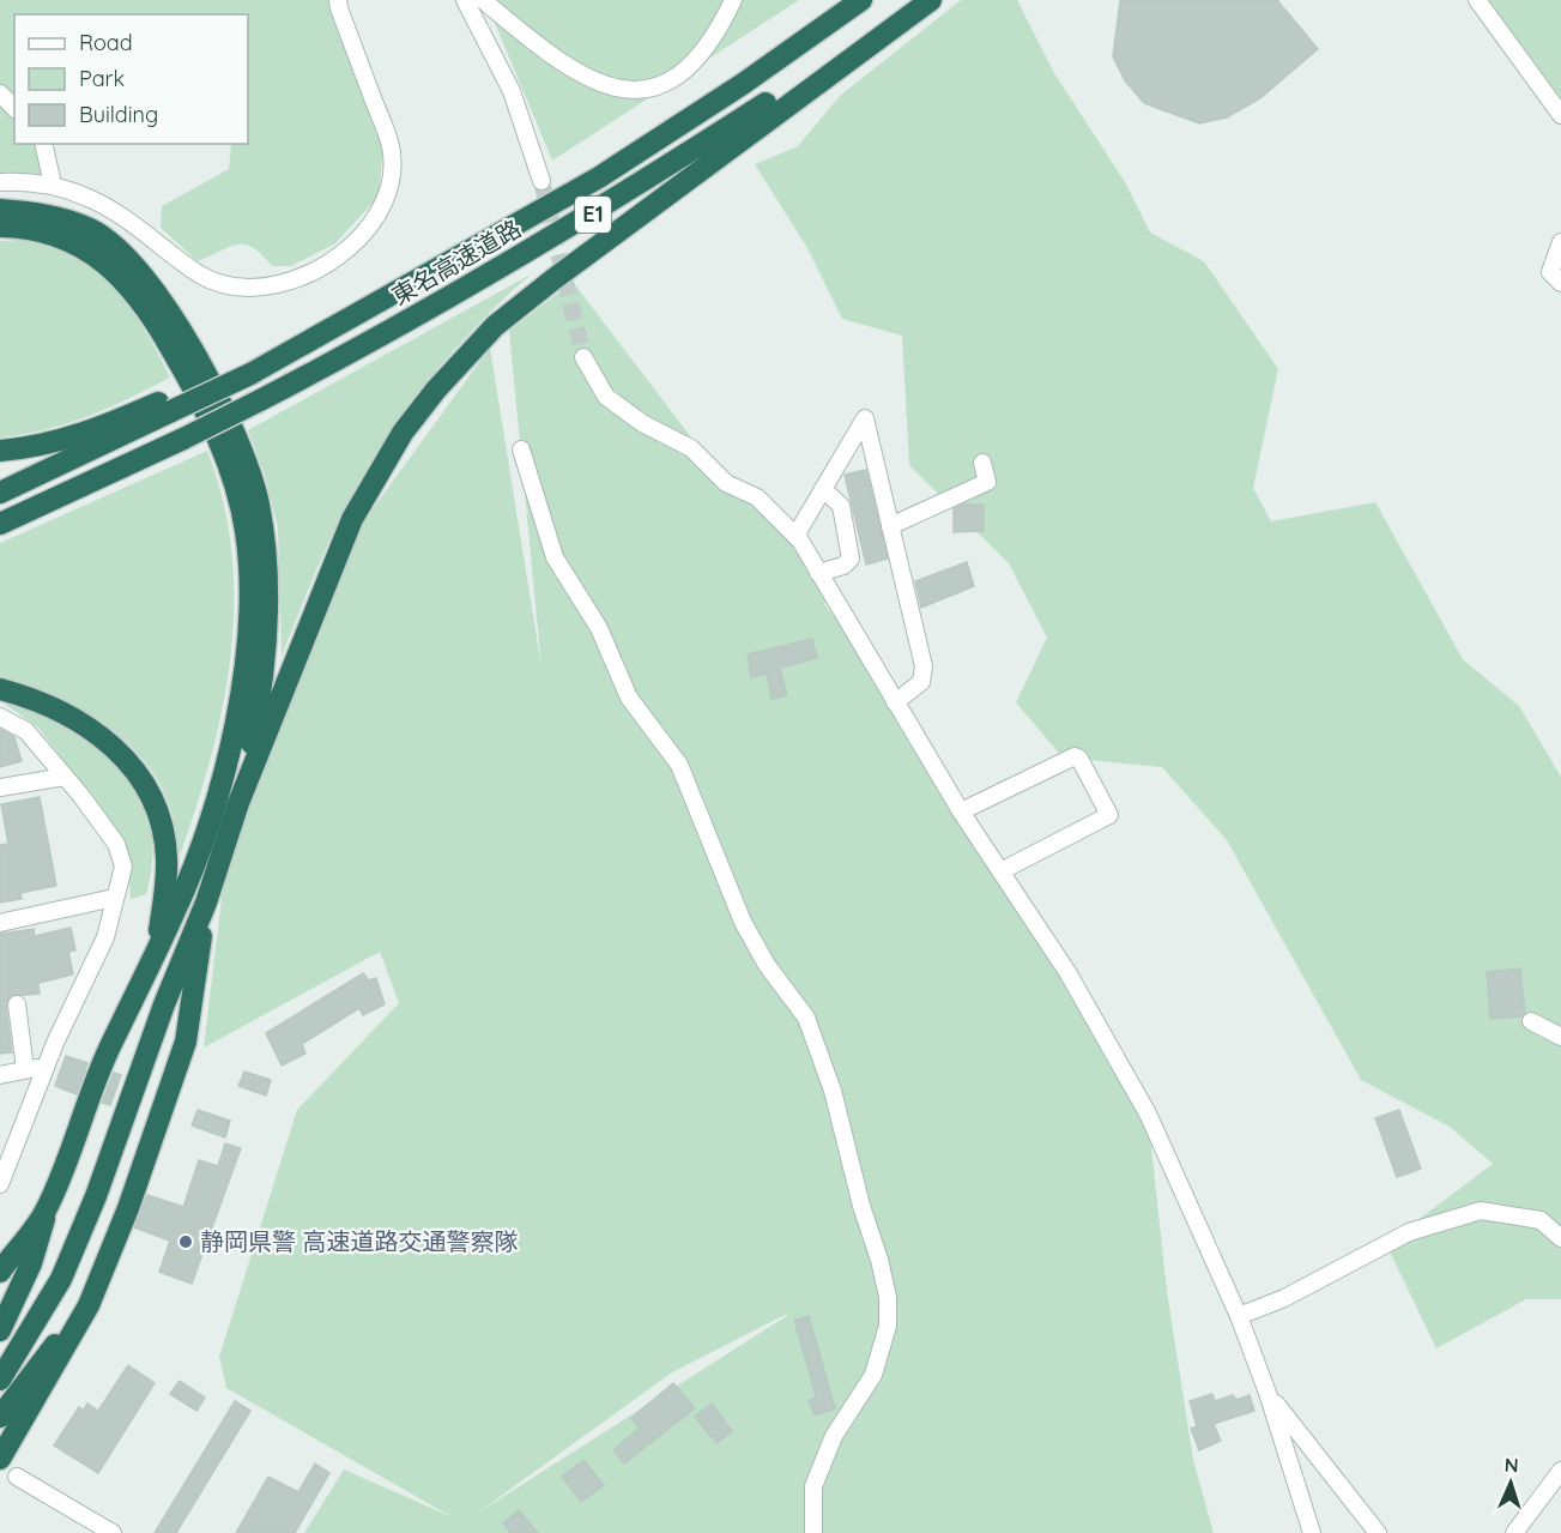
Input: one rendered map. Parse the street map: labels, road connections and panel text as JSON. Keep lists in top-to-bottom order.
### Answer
{
  "streets": {
    "highway": ["E1", "東名高速道路"]
  },
  "places": ["静岡県警 高速道路交通警察隊"],
  "legend": ["Road", "Park", "Building"],
  "north": "top"
}
